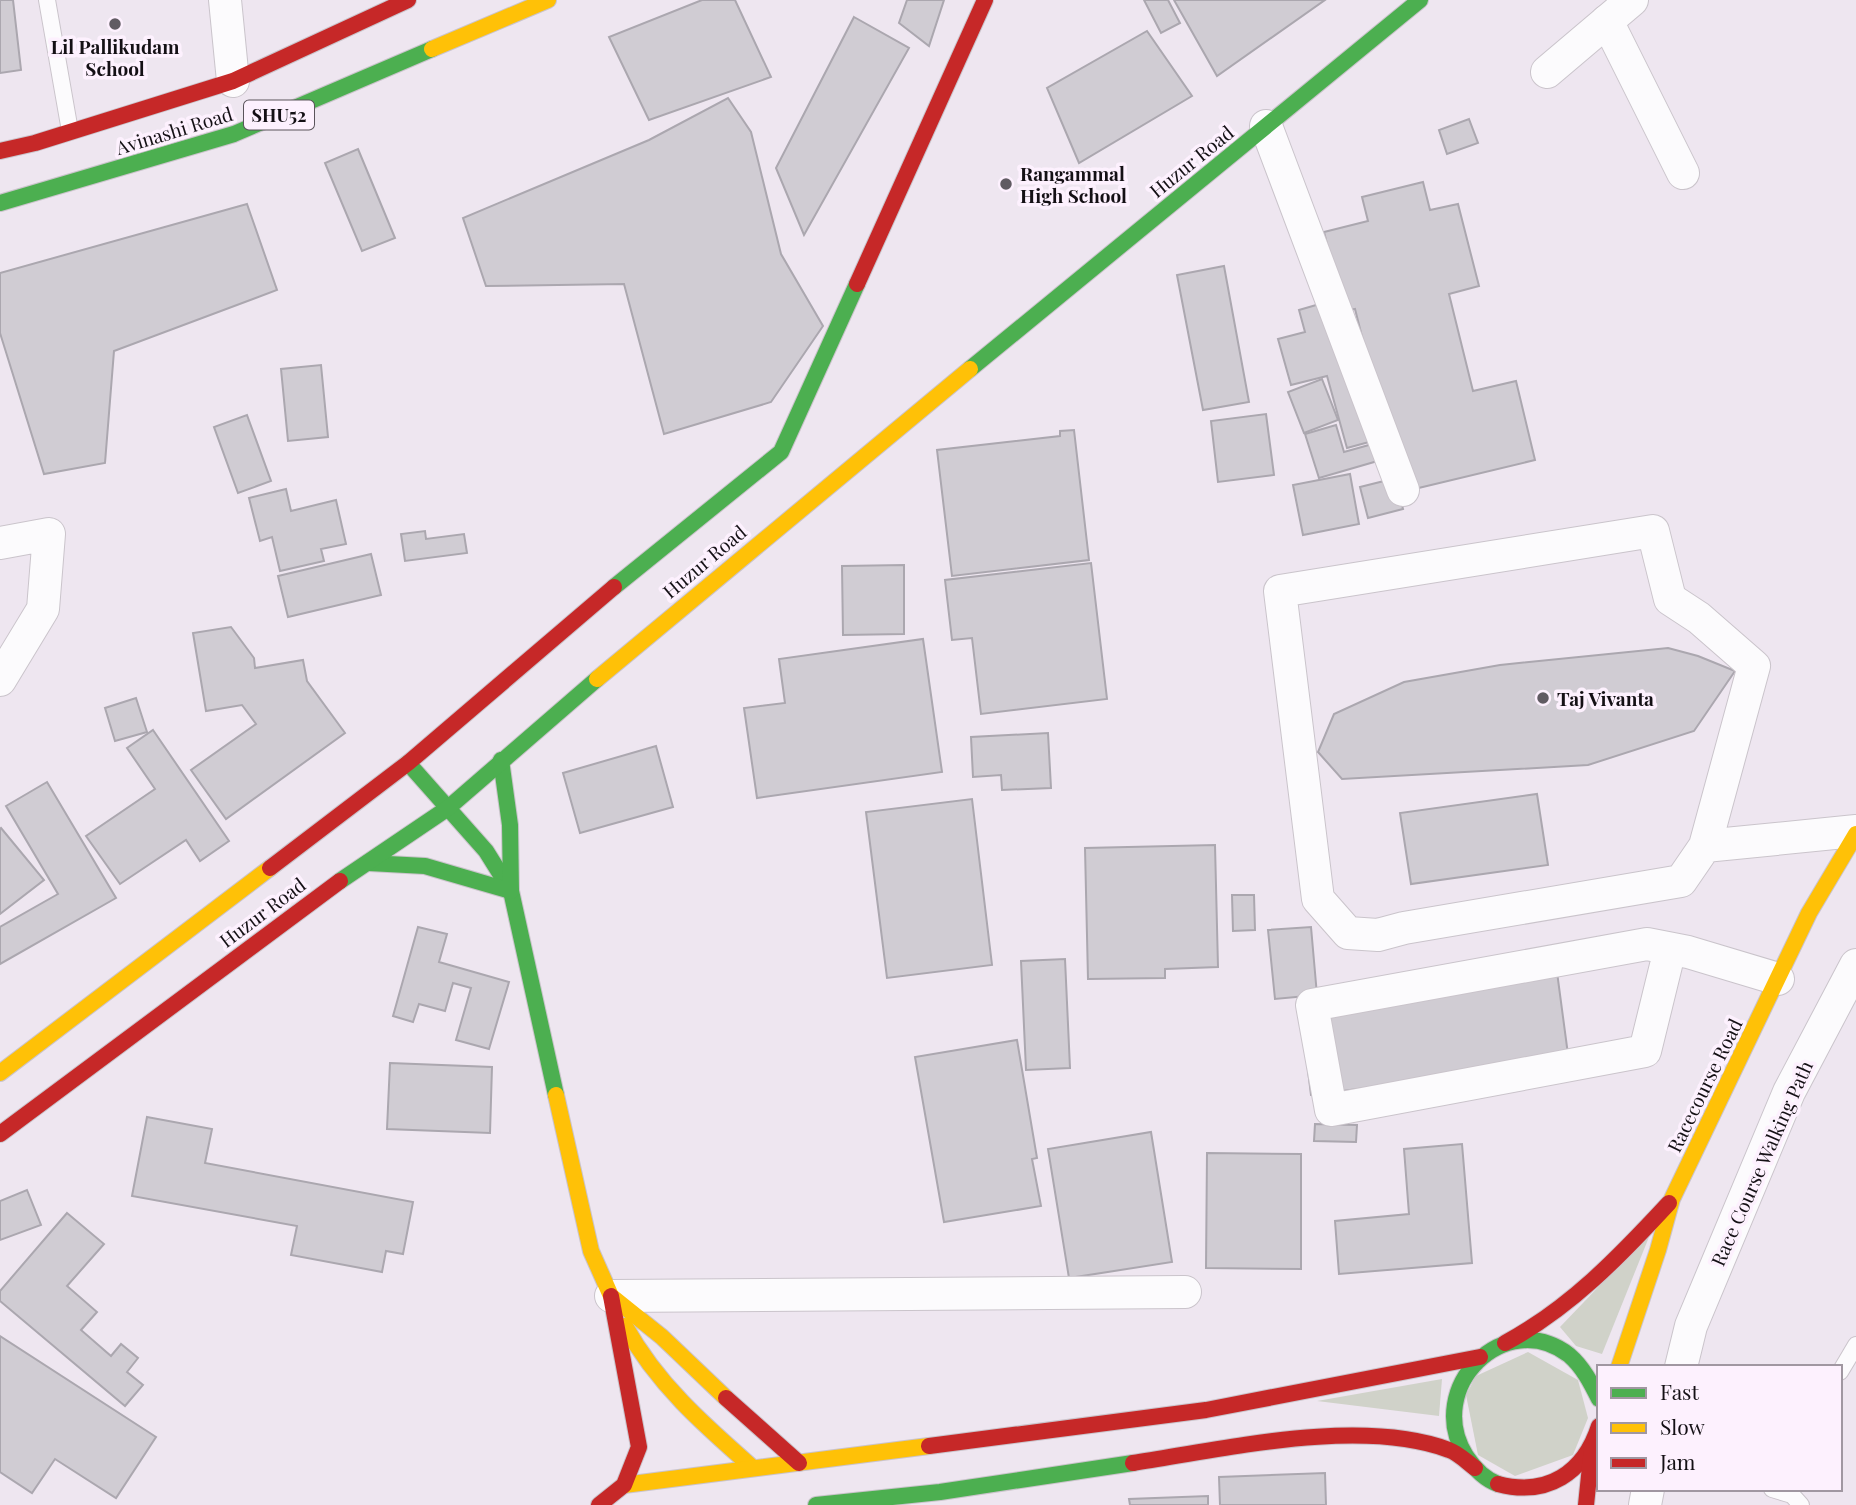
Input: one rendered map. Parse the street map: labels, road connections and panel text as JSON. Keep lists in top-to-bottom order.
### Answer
{
  "streets": {
    "main road": [
      "SHU52",
      "Avinashi Road",
      "Huzur Road",
      "Racecourse Road"
    ],
    "street": ["Race Course Walking Path"]
  },
  "places": ["Lil Pallikudam School", "Rangammal High School", "Taj Vivanta"],
  "legend": ["Fast", "Slow", "Jam"]
}
